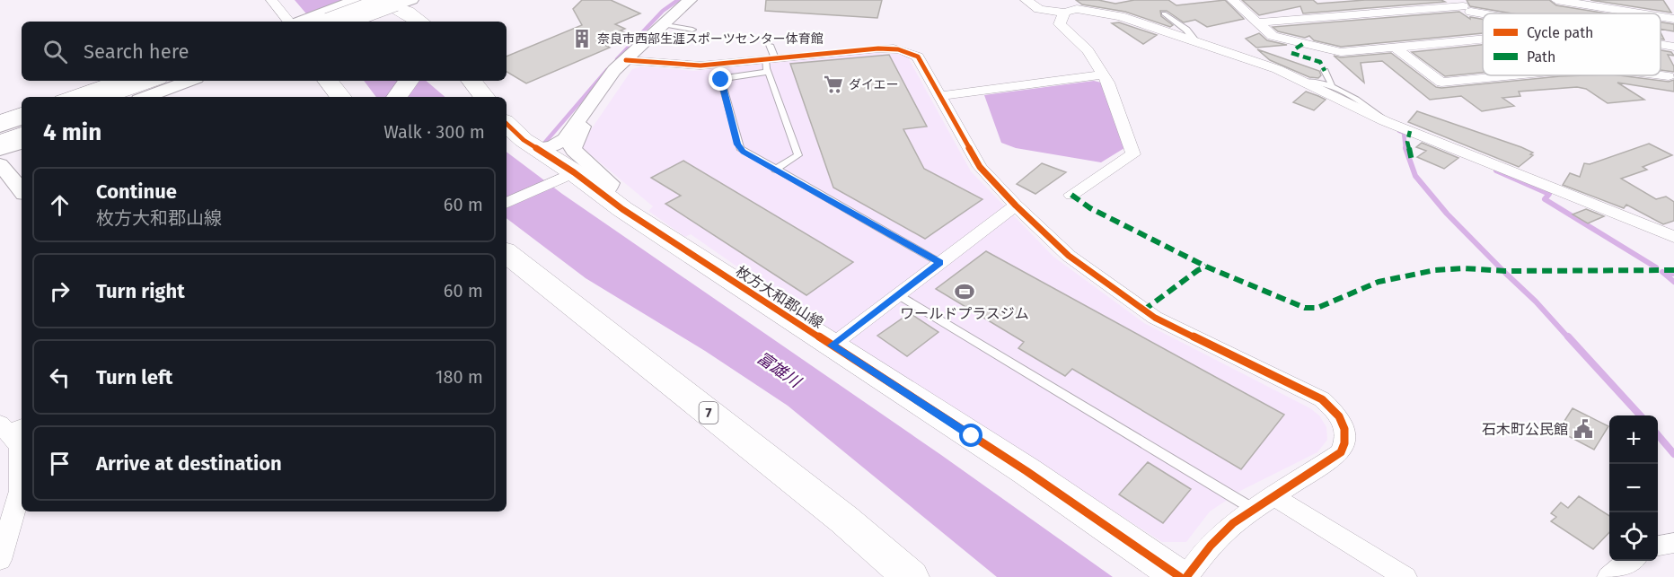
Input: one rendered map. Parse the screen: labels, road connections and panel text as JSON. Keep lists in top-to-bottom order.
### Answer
{
  "streets": {
    "main road": ["枚方大和郡山線", "7"]
  },
  "water": ["富雄川"],
  "places": {
    "building": ["奈良市西部生涯スポーツセンター体育館"],
    "supermarket": ["ダイエー"],
    "sports": ["ワールドプラスジム"],
    "public building": ["石木町公民館"]
  },
  "legend": ["Cycle path", "Path"],
  "page": {
    "search": "Search here",
    "heading": ["4 min", "Walk · 300 m"],
    "list": [
      ["Continue", "枚方大和郡山線", "60 m"],
      ["Turn right", "60 m"],
      ["Turn left", "180 m"],
      "Arrive at destination"
    ],
    "map_buttons": ["+", "−"]
  }
}
